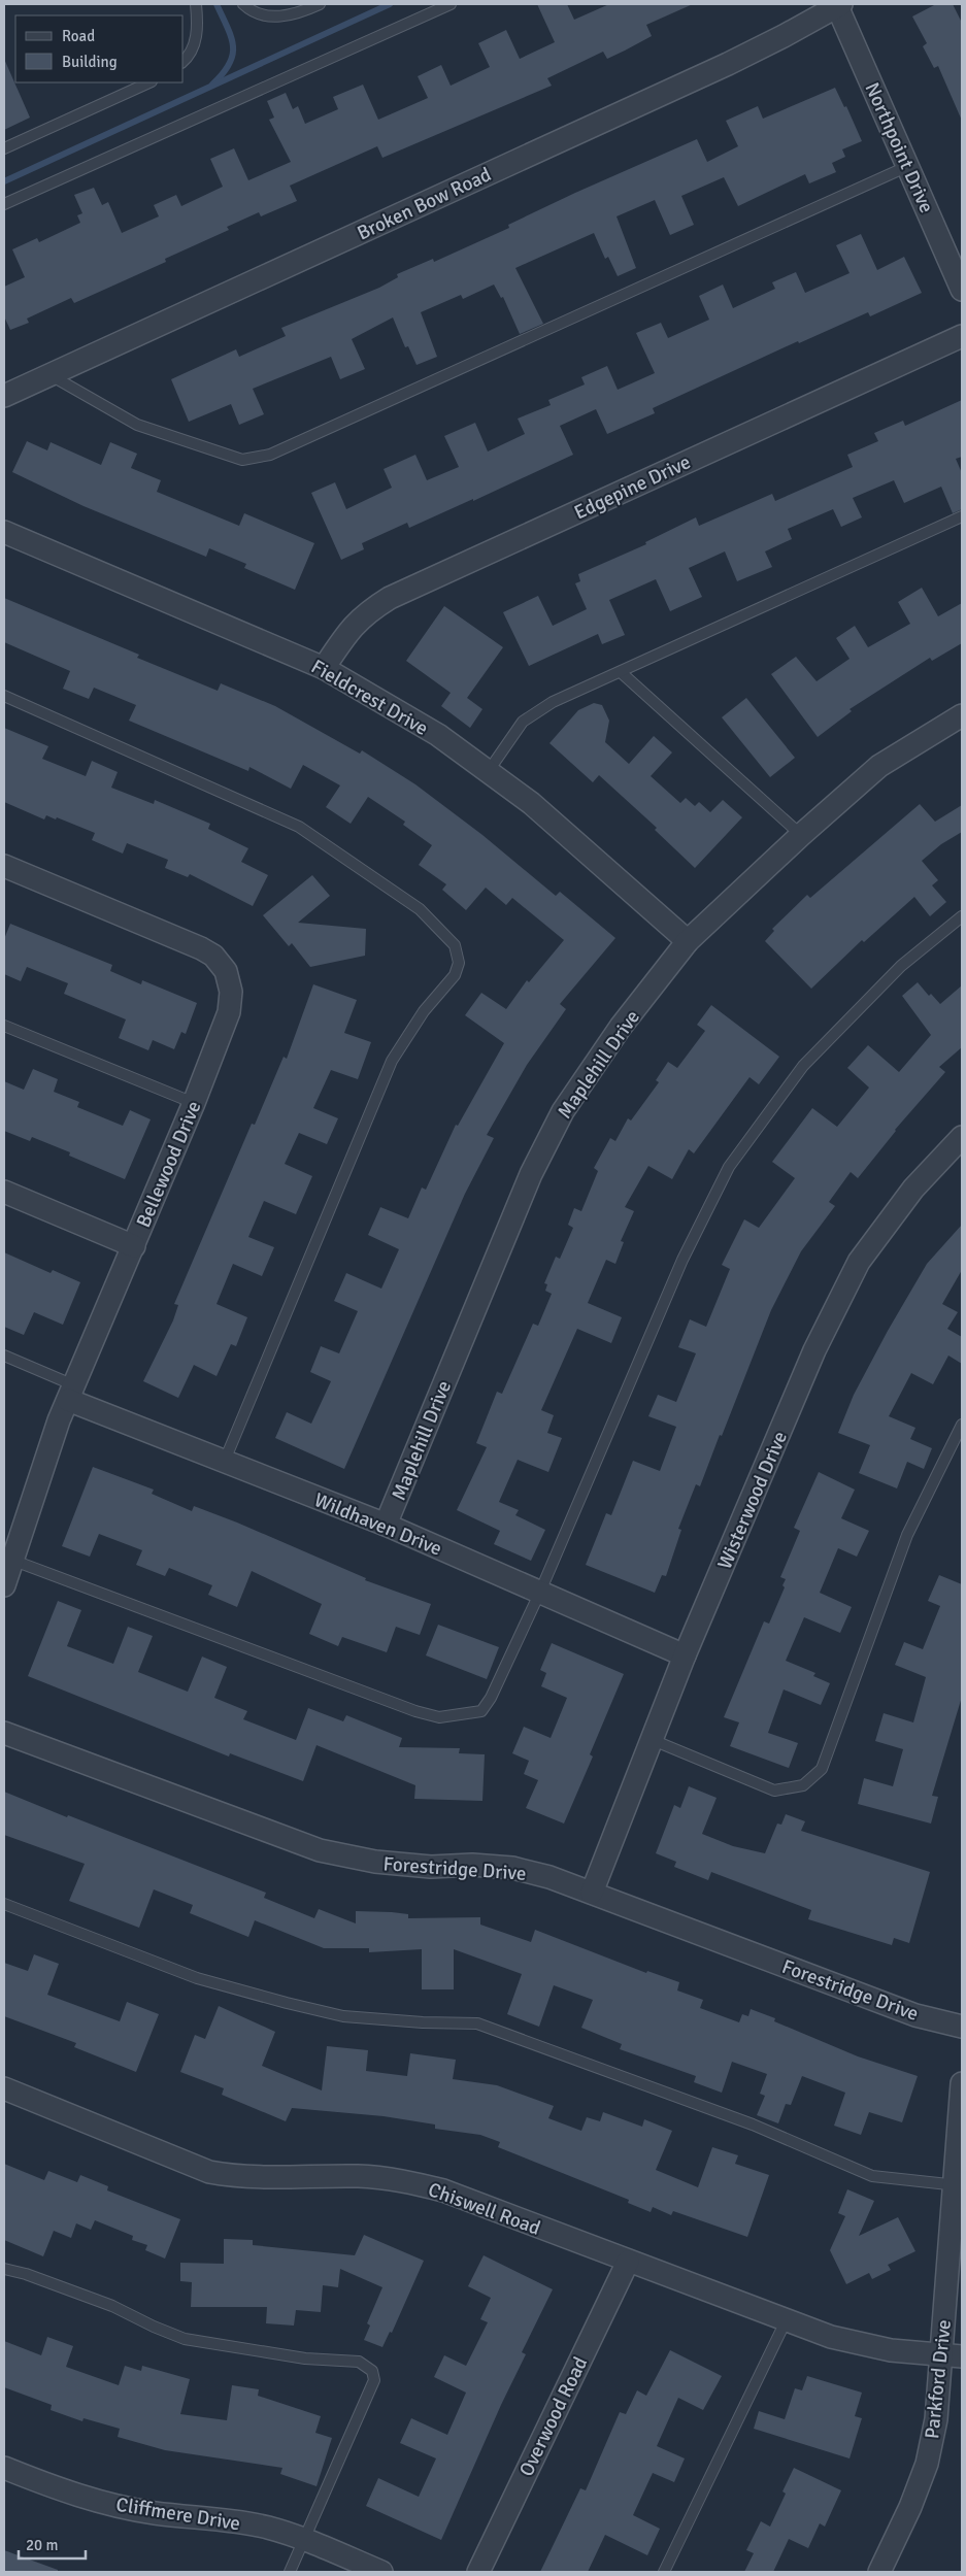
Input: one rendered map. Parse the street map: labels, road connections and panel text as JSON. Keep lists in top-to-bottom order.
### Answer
{
  "streets": {
    "street": [
      "Northpoint Drive",
      "Broken Bow Road",
      "Edgepine Drive",
      "Fieldcrest Drive",
      "Maplehill Drive",
      "Bellewood Drive",
      "Wisterwood Drive",
      "Wildhaven Drive",
      "Forestridge Drive",
      "Chiswell Road",
      "Parkford Drive",
      "Overwood Road",
      "Cliffmere Drive"
    ]
  },
  "crossings": [
    ["Northpoint Drive", "Broken Bow Road"],
    ["Edgepine Drive", "Fieldcrest Drive"],
    ["Fieldcrest Drive", "Maplehill Drive"],
    ["Maplehill Drive", "Wildhaven Drive"],
    ["Bellewood Drive", "Wildhaven Drive"],
    ["Wisterwood Drive", "Wildhaven Drive"],
    ["Wisterwood Drive", "Forestridge Drive"],
    ["Chiswell Road", "Parkford Drive"],
    ["Chiswell Road", "Overwood Road"]
  ],
  "legend": ["Road", "Building"],
  "scale_bar": "20 m"
}
